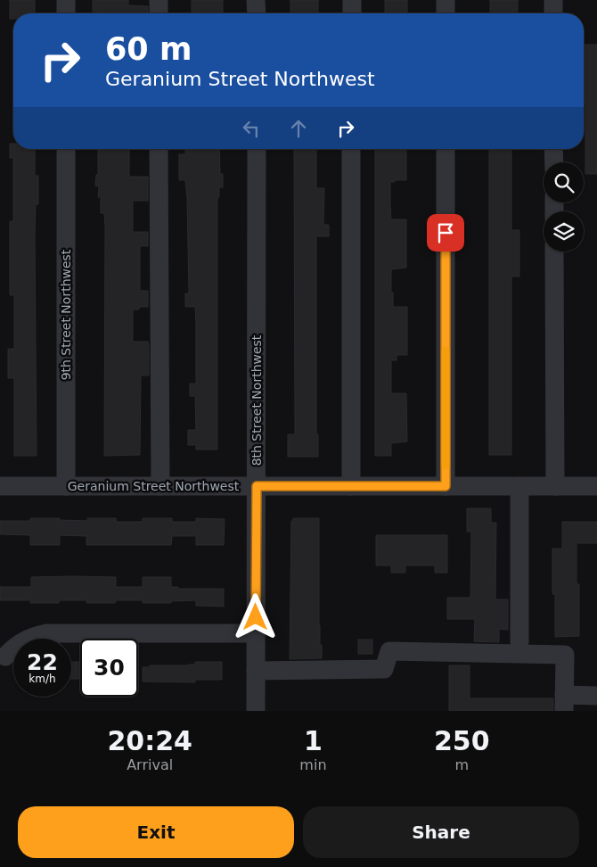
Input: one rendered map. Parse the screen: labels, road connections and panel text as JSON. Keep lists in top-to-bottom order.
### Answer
{
  "streets": {
    "street": ["9th Street Northwest", "8th Street Northwest", "Geranium Street Northwest"]
  },
  "crossings": [
    ["9th Street Northwest", "Geranium Street Northwest"],
    ["8th Street Northwest", "Geranium Street Northwest"]
  ],
  "page": {
    "turn": ["60 m", "Geranium Street Northwest"],
    "speed": "22 km/h",
    "limit": "30",
    "eta": [
      "20:24",
      "Arrival",
      "1",
      "min",
      "250",
      "m"
    ],
    "buttons": ["Exit", "Share"]
  }
}
